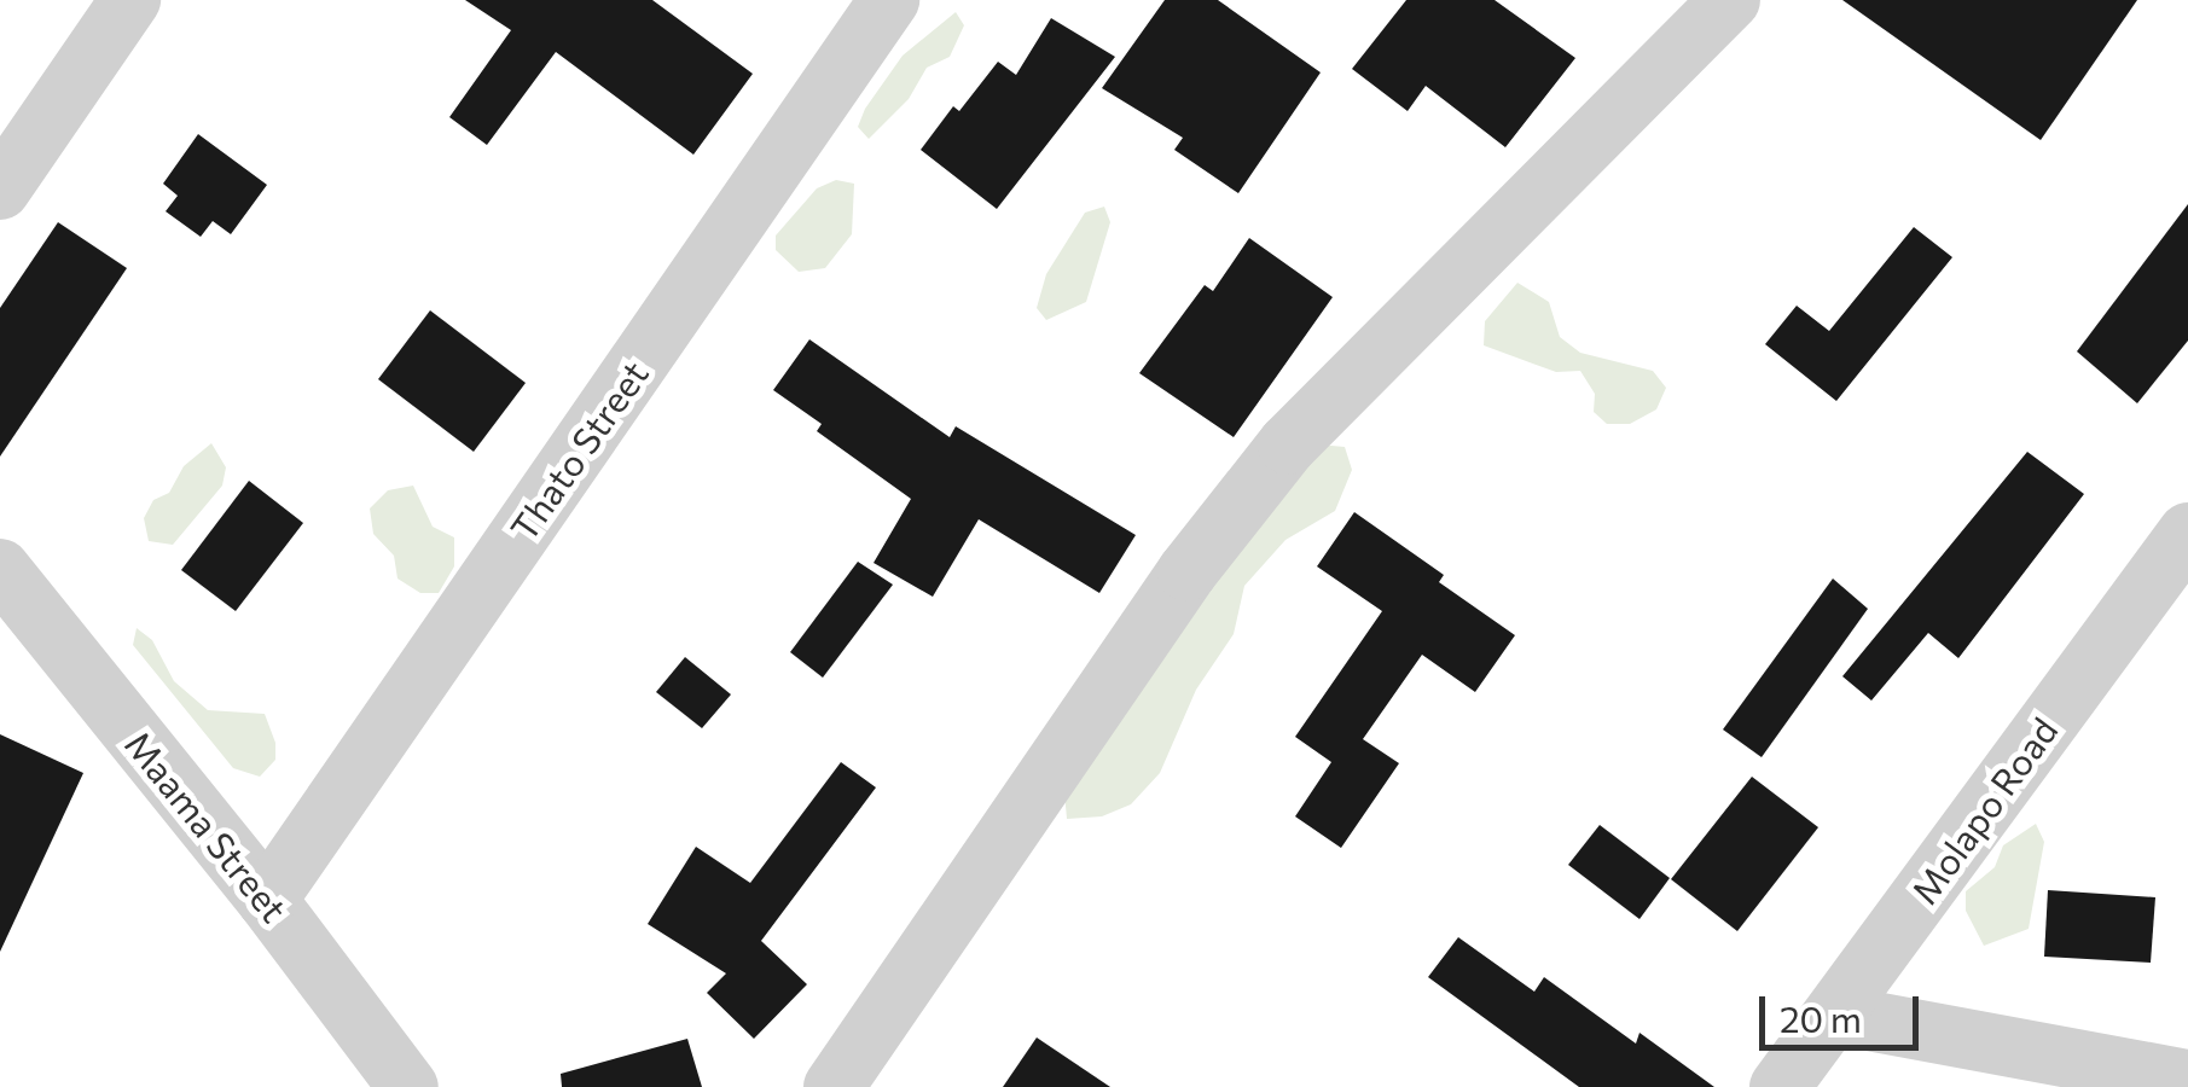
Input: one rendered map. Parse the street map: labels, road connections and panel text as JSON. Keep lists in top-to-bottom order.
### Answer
{
  "streets": {
    "street": ["Thato Street", "Molapo Road", "Maama Street"]
  },
  "crossings": [
    ["Thato Street", "Maama Street"]
  ],
  "scale_bar": "20 m"
}
